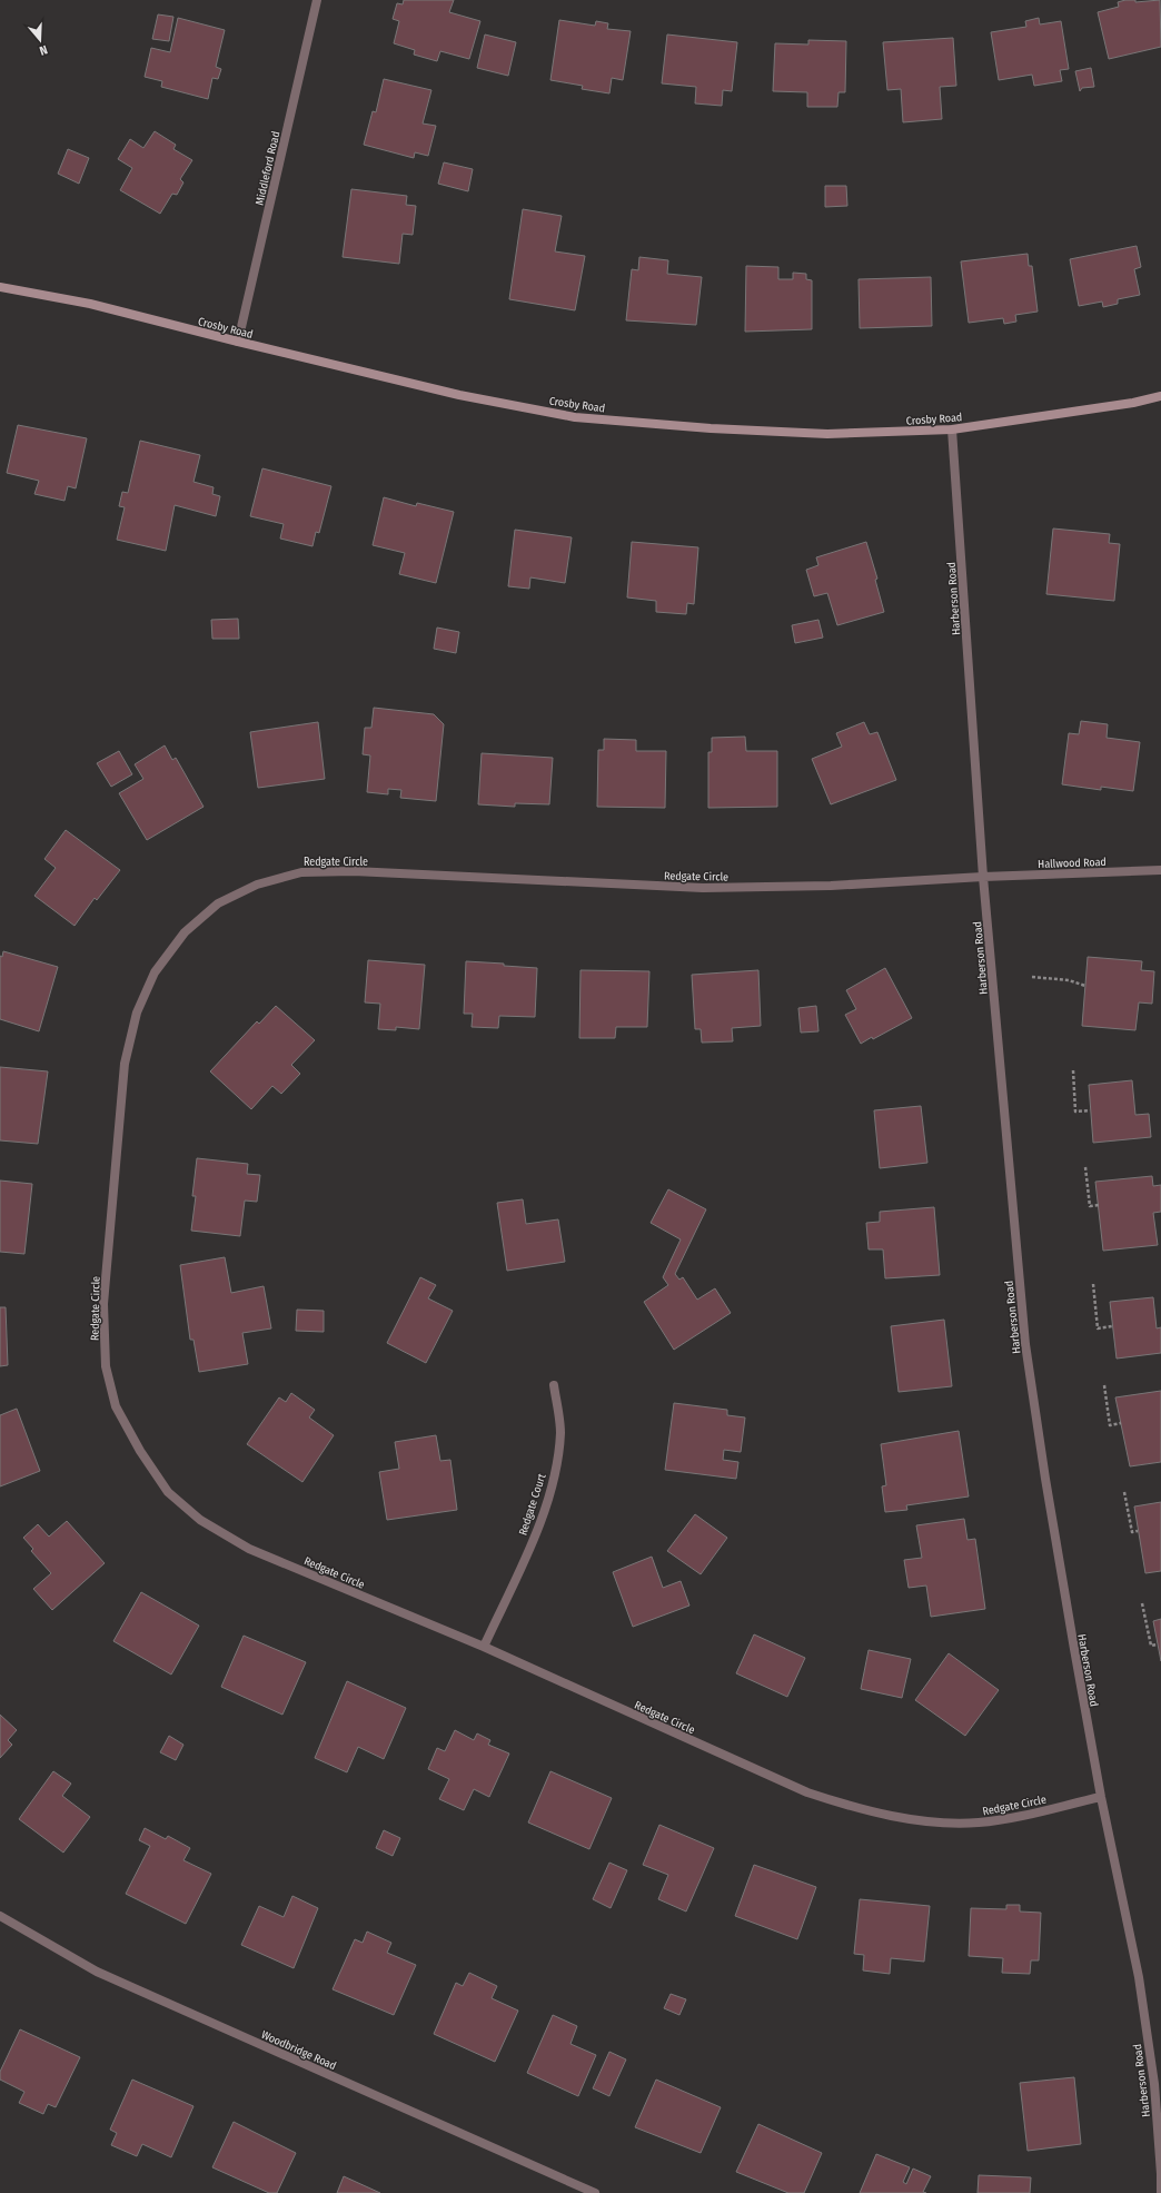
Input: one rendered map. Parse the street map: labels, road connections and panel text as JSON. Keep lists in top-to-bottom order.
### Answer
{
  "streets": {
    "main road": ["Crosby Road"],
    "street": [
      "Middleford Road",
      "Harberson Road",
      "Redgate Circle",
      "Hallwood Road",
      "Redgate Court",
      "Woodbridge Road"
    ]
  },
  "crossings": [
    ["Middleford Road", "Crosby Road"],
    ["Crosby Road", "Harberson Road"],
    ["Harberson Road", "Redgate Circle"],
    ["Harberson Road", "Hallwood Road"],
    ["Redgate Circle", "Hallwood Road"],
    ["Redgate Circle", "Redgate Court"]
  ],
  "north": "bottom"
}
